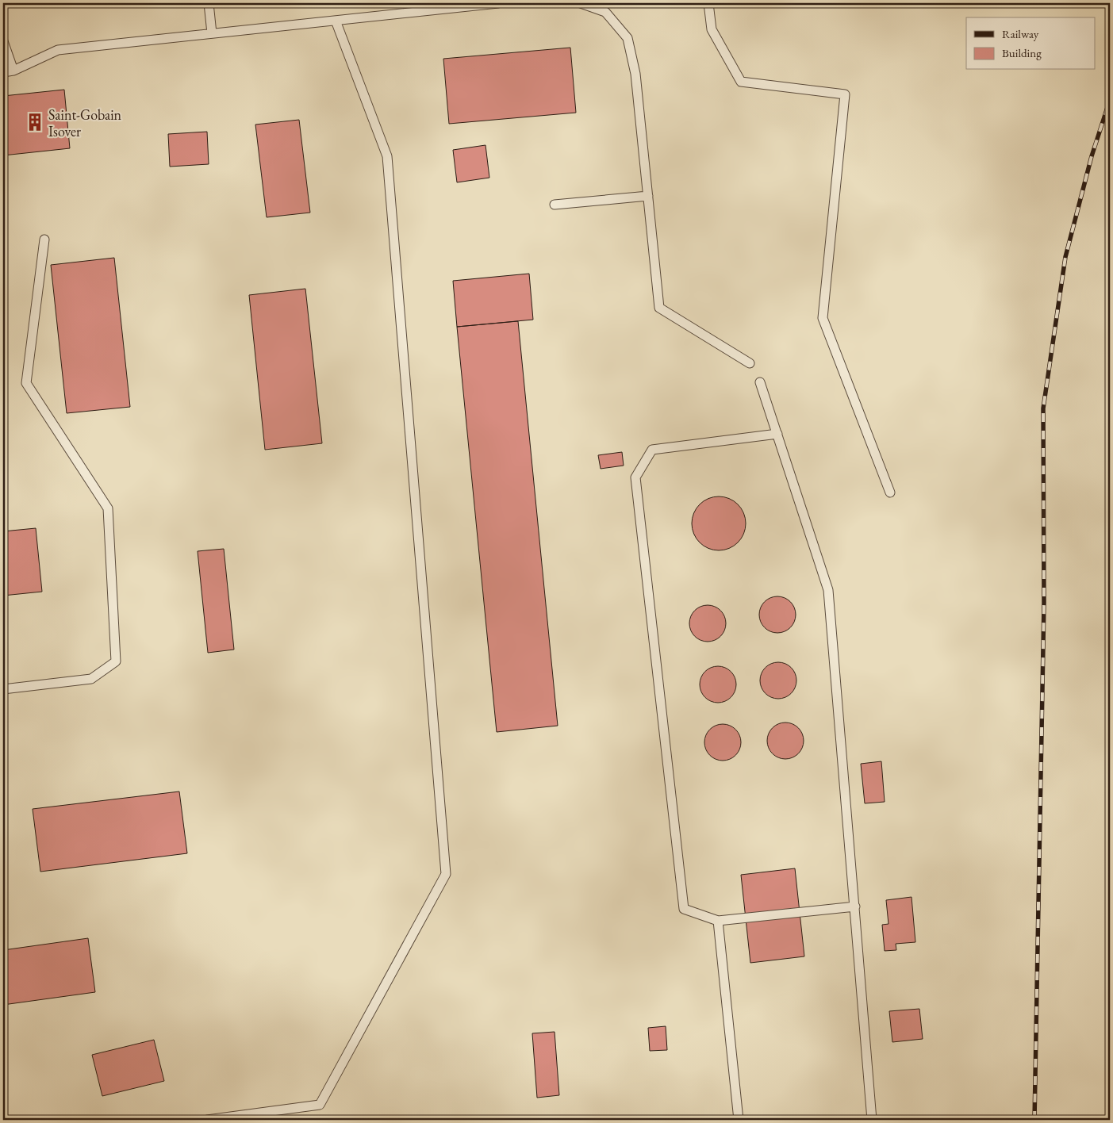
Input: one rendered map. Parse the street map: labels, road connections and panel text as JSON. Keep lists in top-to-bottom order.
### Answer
{
  "places": {
    "building": ["Saint-Gobain Isover"]
  },
  "legend": ["Railway", "Building"]
}
